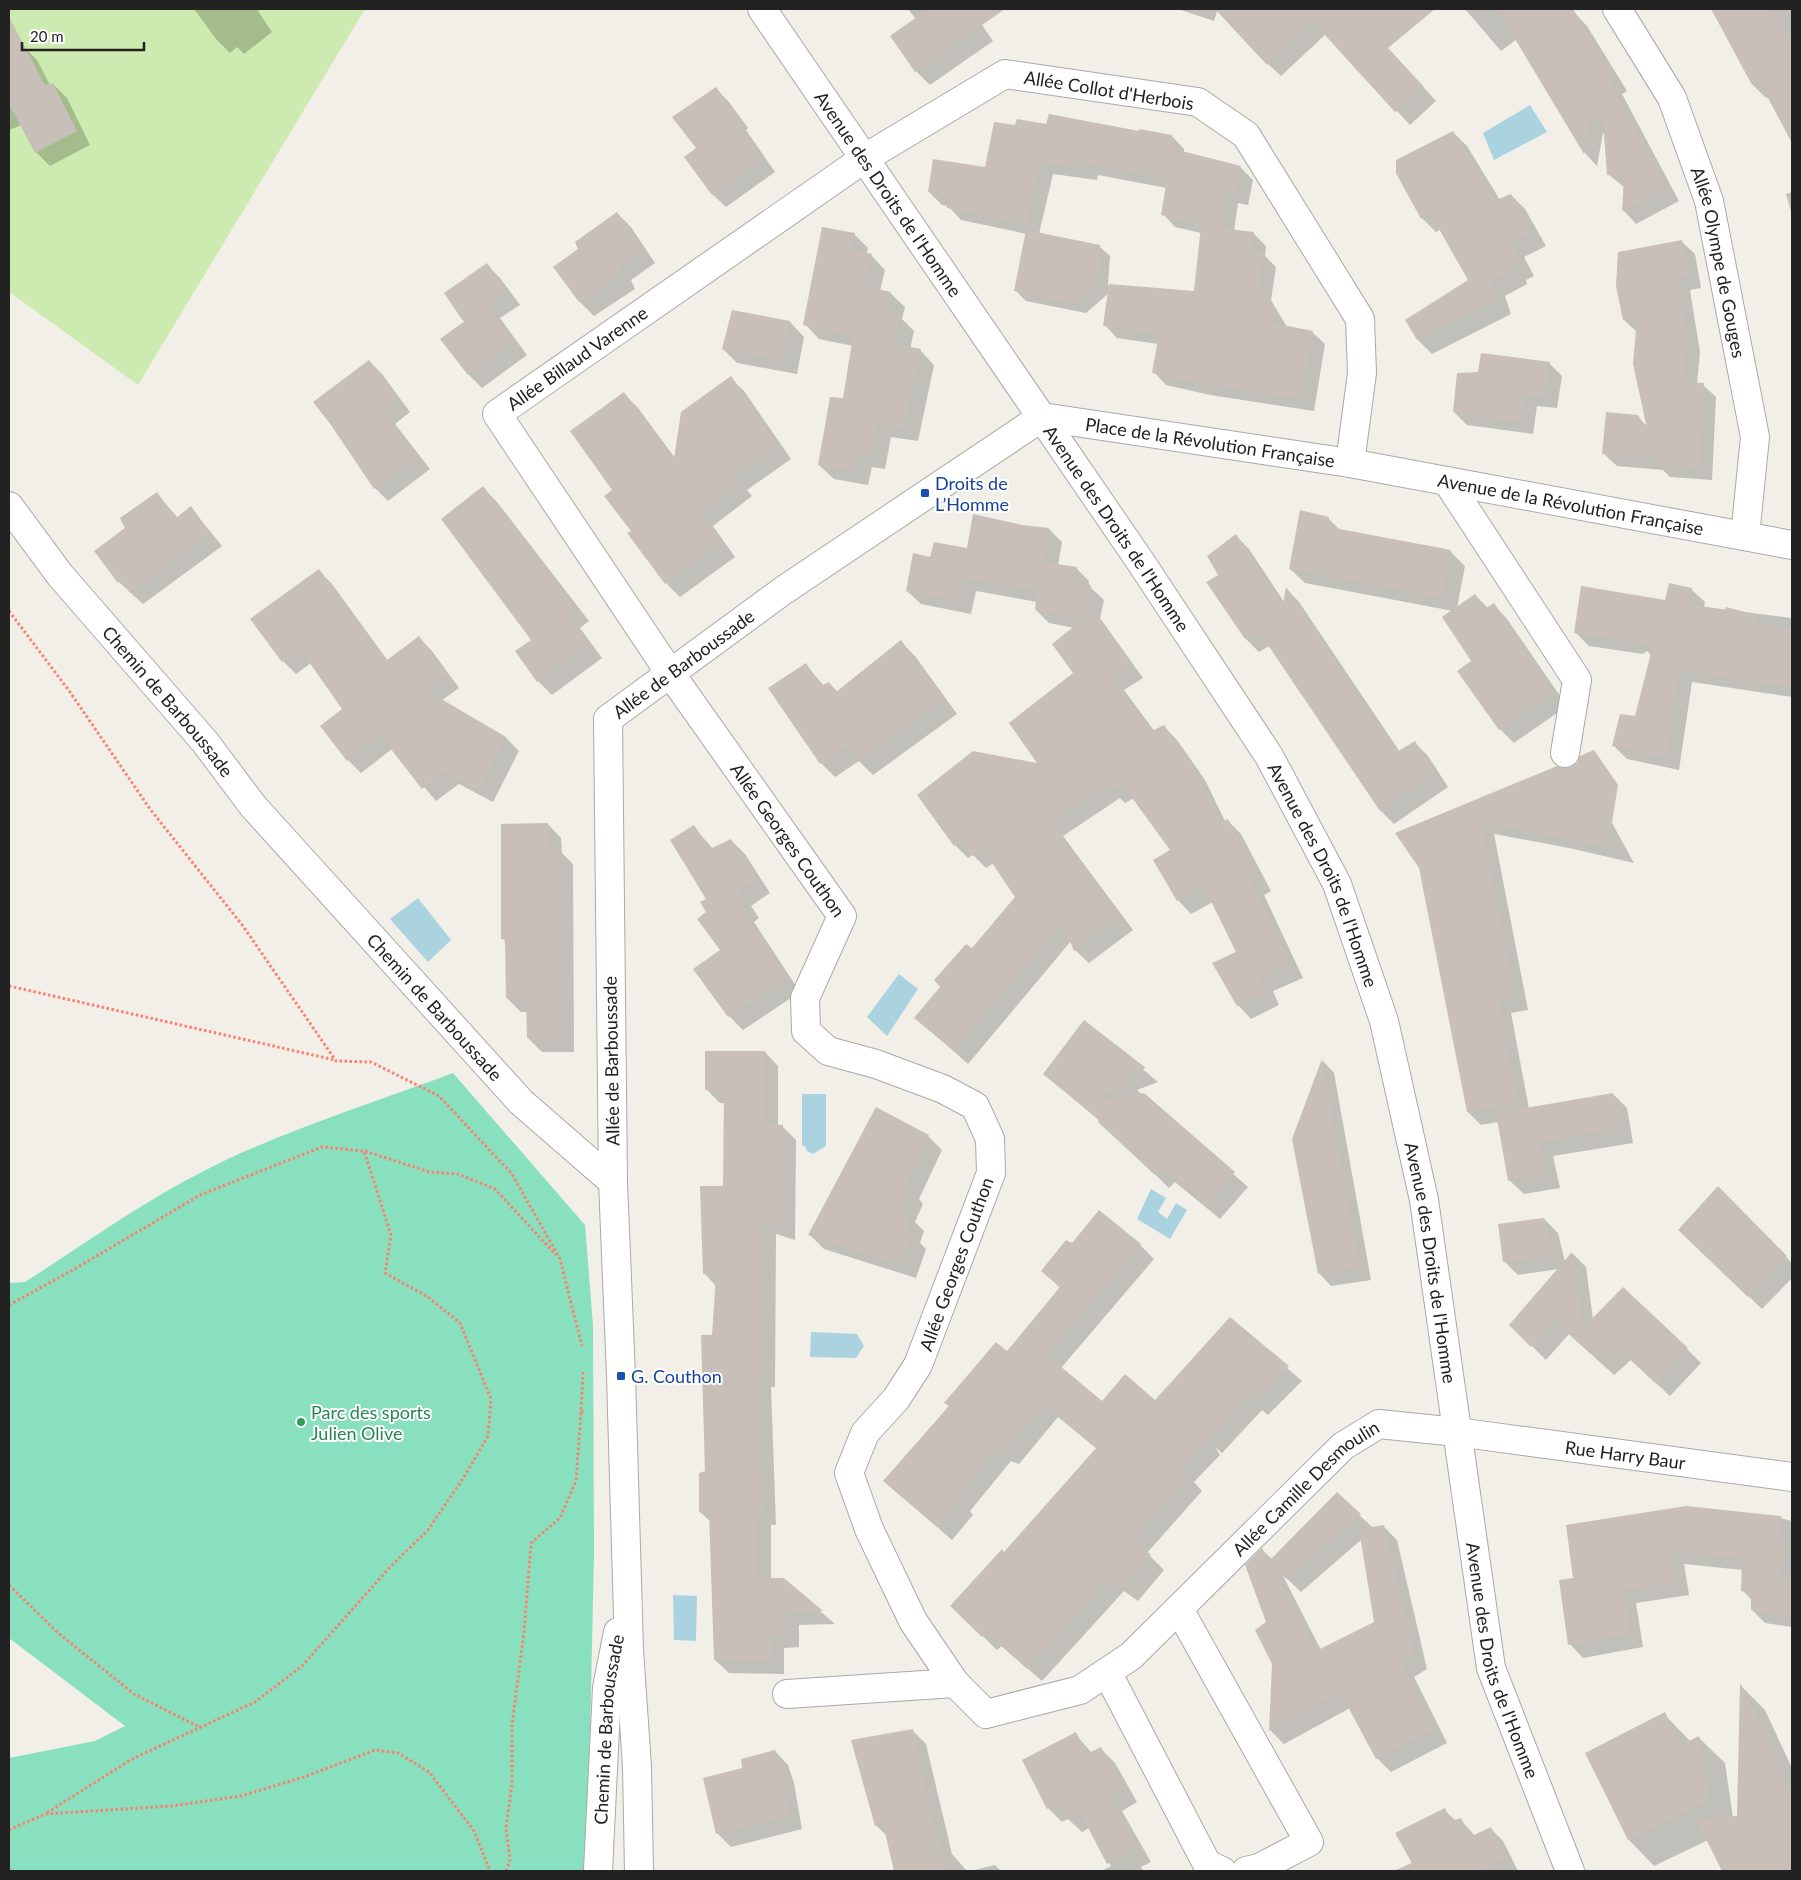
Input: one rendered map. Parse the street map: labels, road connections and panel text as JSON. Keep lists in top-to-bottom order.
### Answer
{
  "streets": {
    "street": [
      "Allée Collot d'Herbois",
      "Avenue des Droits de l'Homme",
      "Allée Olympe de Gouges",
      "Allée Billaud Varenne",
      "Place de la Révolution Française",
      "Avenue de la Révolution Française",
      "Allée de Barboussade",
      "Chemin de Barboussade",
      "Allée Georges Couthon",
      "Rue Harry Baur",
      "Allée Camille Desmoulin"
    ]
  },
  "crossings": [
    ["Allée Collot d'Herbois", "Avenue des Droits de l'Homme"],
    ["Allée Collot d'Herbois", "Allée Billaud Varenne"],
    ["Allée Collot d'Herbois", "Place de la Révolution Française"],
    ["Allée Collot d'Herbois", "Avenue de la Révolution Française"],
    ["Avenue des Droits de l'Homme", "Allée Billaud Varenne"],
    ["Avenue des Droits de l'Homme", "Place de la Révolution Française"],
    ["Avenue des Droits de l'Homme", "Allée de Barboussade"],
    ["Avenue des Droits de l'Homme", "Rue Harry Baur"],
    ["Avenue des Droits de l'Homme", "Allée Camille Desmoulin"],
    ["Allée Olympe de Gouges", "Avenue de la Révolution Française"],
    ["Allée Billaud Varenne", "Allée de Barboussade"],
    ["Allée Billaud Varenne", "Allée Georges Couthon"],
    ["Place de la Révolution Française", "Avenue de la Révolution Française"],
    ["Place de la Révolution Française", "Allée de Barboussade"],
    ["Allée de Barboussade", "Chemin de Barboussade"],
    ["Allée de Barboussade", "Allée Georges Couthon"],
    ["Allée Georges Couthon", "Allée Camille Desmoulin"],
    ["Rue Harry Baur", "Allée Camille Desmoulin"]
  ],
  "places": {
    "transit": ["Droits de L’Homme", "G. Couthon"],
    "other": ["Parc des sports Julien Olive"]
  },
  "scale_bar": "20 m"
}
